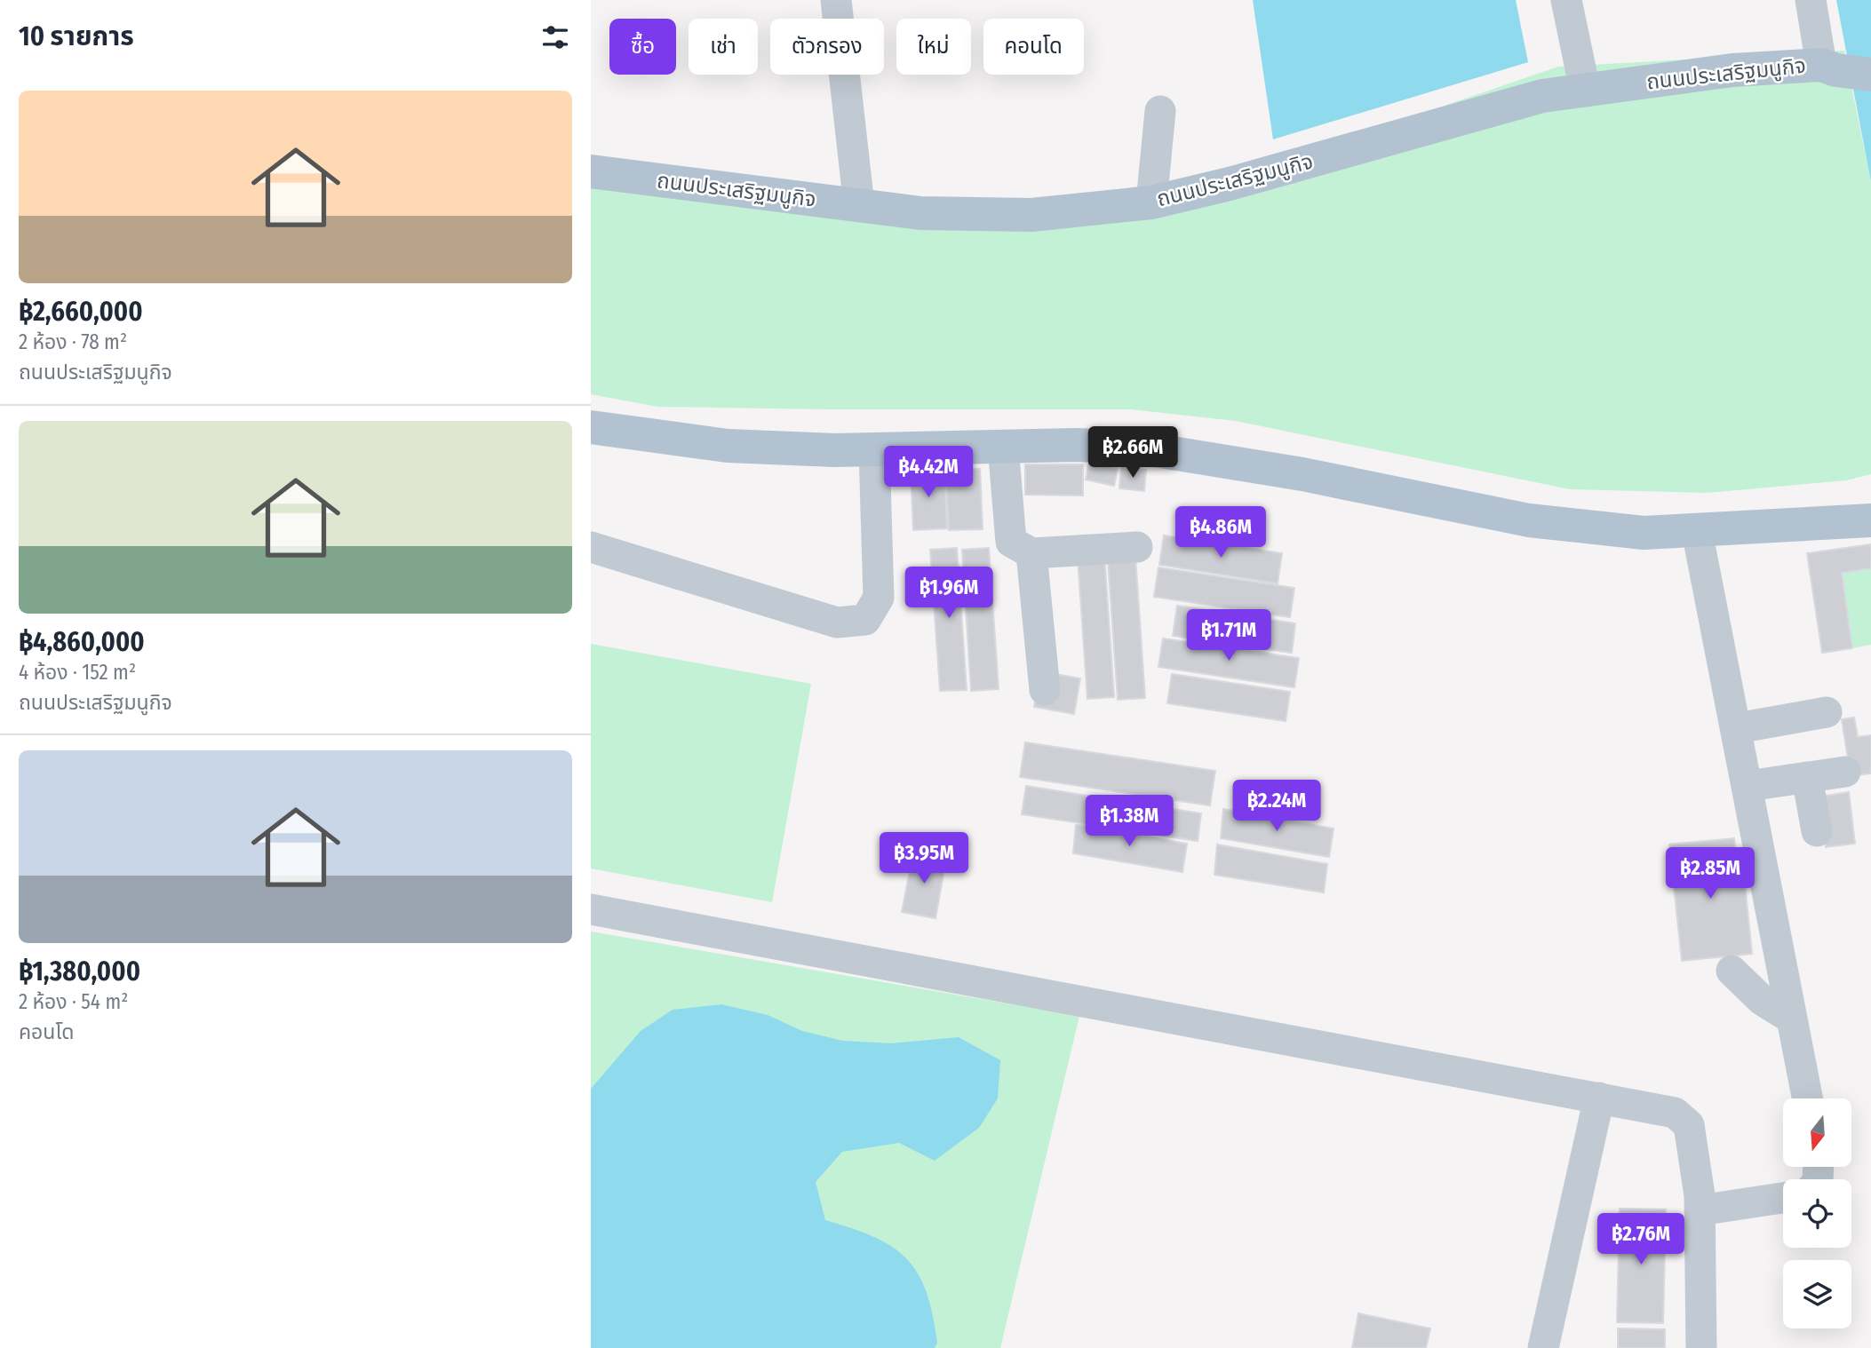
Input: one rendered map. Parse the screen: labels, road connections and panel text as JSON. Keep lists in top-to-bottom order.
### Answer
{
  "streets": {
    "main road": ["ถนนประเสริฐมนูกิจ"]
  },
  "north": "bottom",
  "page": {
    "heading": "10 รายการ",
    "chip": [
      "ซื้อ",
      "เช่า",
      "ตัวกรอง",
      "ใหม่",
      "คอนโด"
    ],
    "list": [
      {
        "name": "฿2,660,000",
        "note": "2 ห้อง · 78 m² · ถนนประเสริฐมนูกิจ"
      },
      {
        "name": "฿4,860,000",
        "note": "4 ห้อง · 152 m² · ถนนประเสริฐมนูกิจ"
      },
      {
        "name": "฿1,380,000",
        "note": "2 ห้อง · 54 m² · คอนโด"
      }
    ],
    "price": [
      "฿2.66M",
      "฿4.42M",
      "฿4.86M",
      "฿1.96M",
      "฿1.71M",
      "฿2.24M",
      "฿1.38M",
      "฿3.95M",
      "฿2.85M",
      "฿2.76M"
    ]
  }
}
